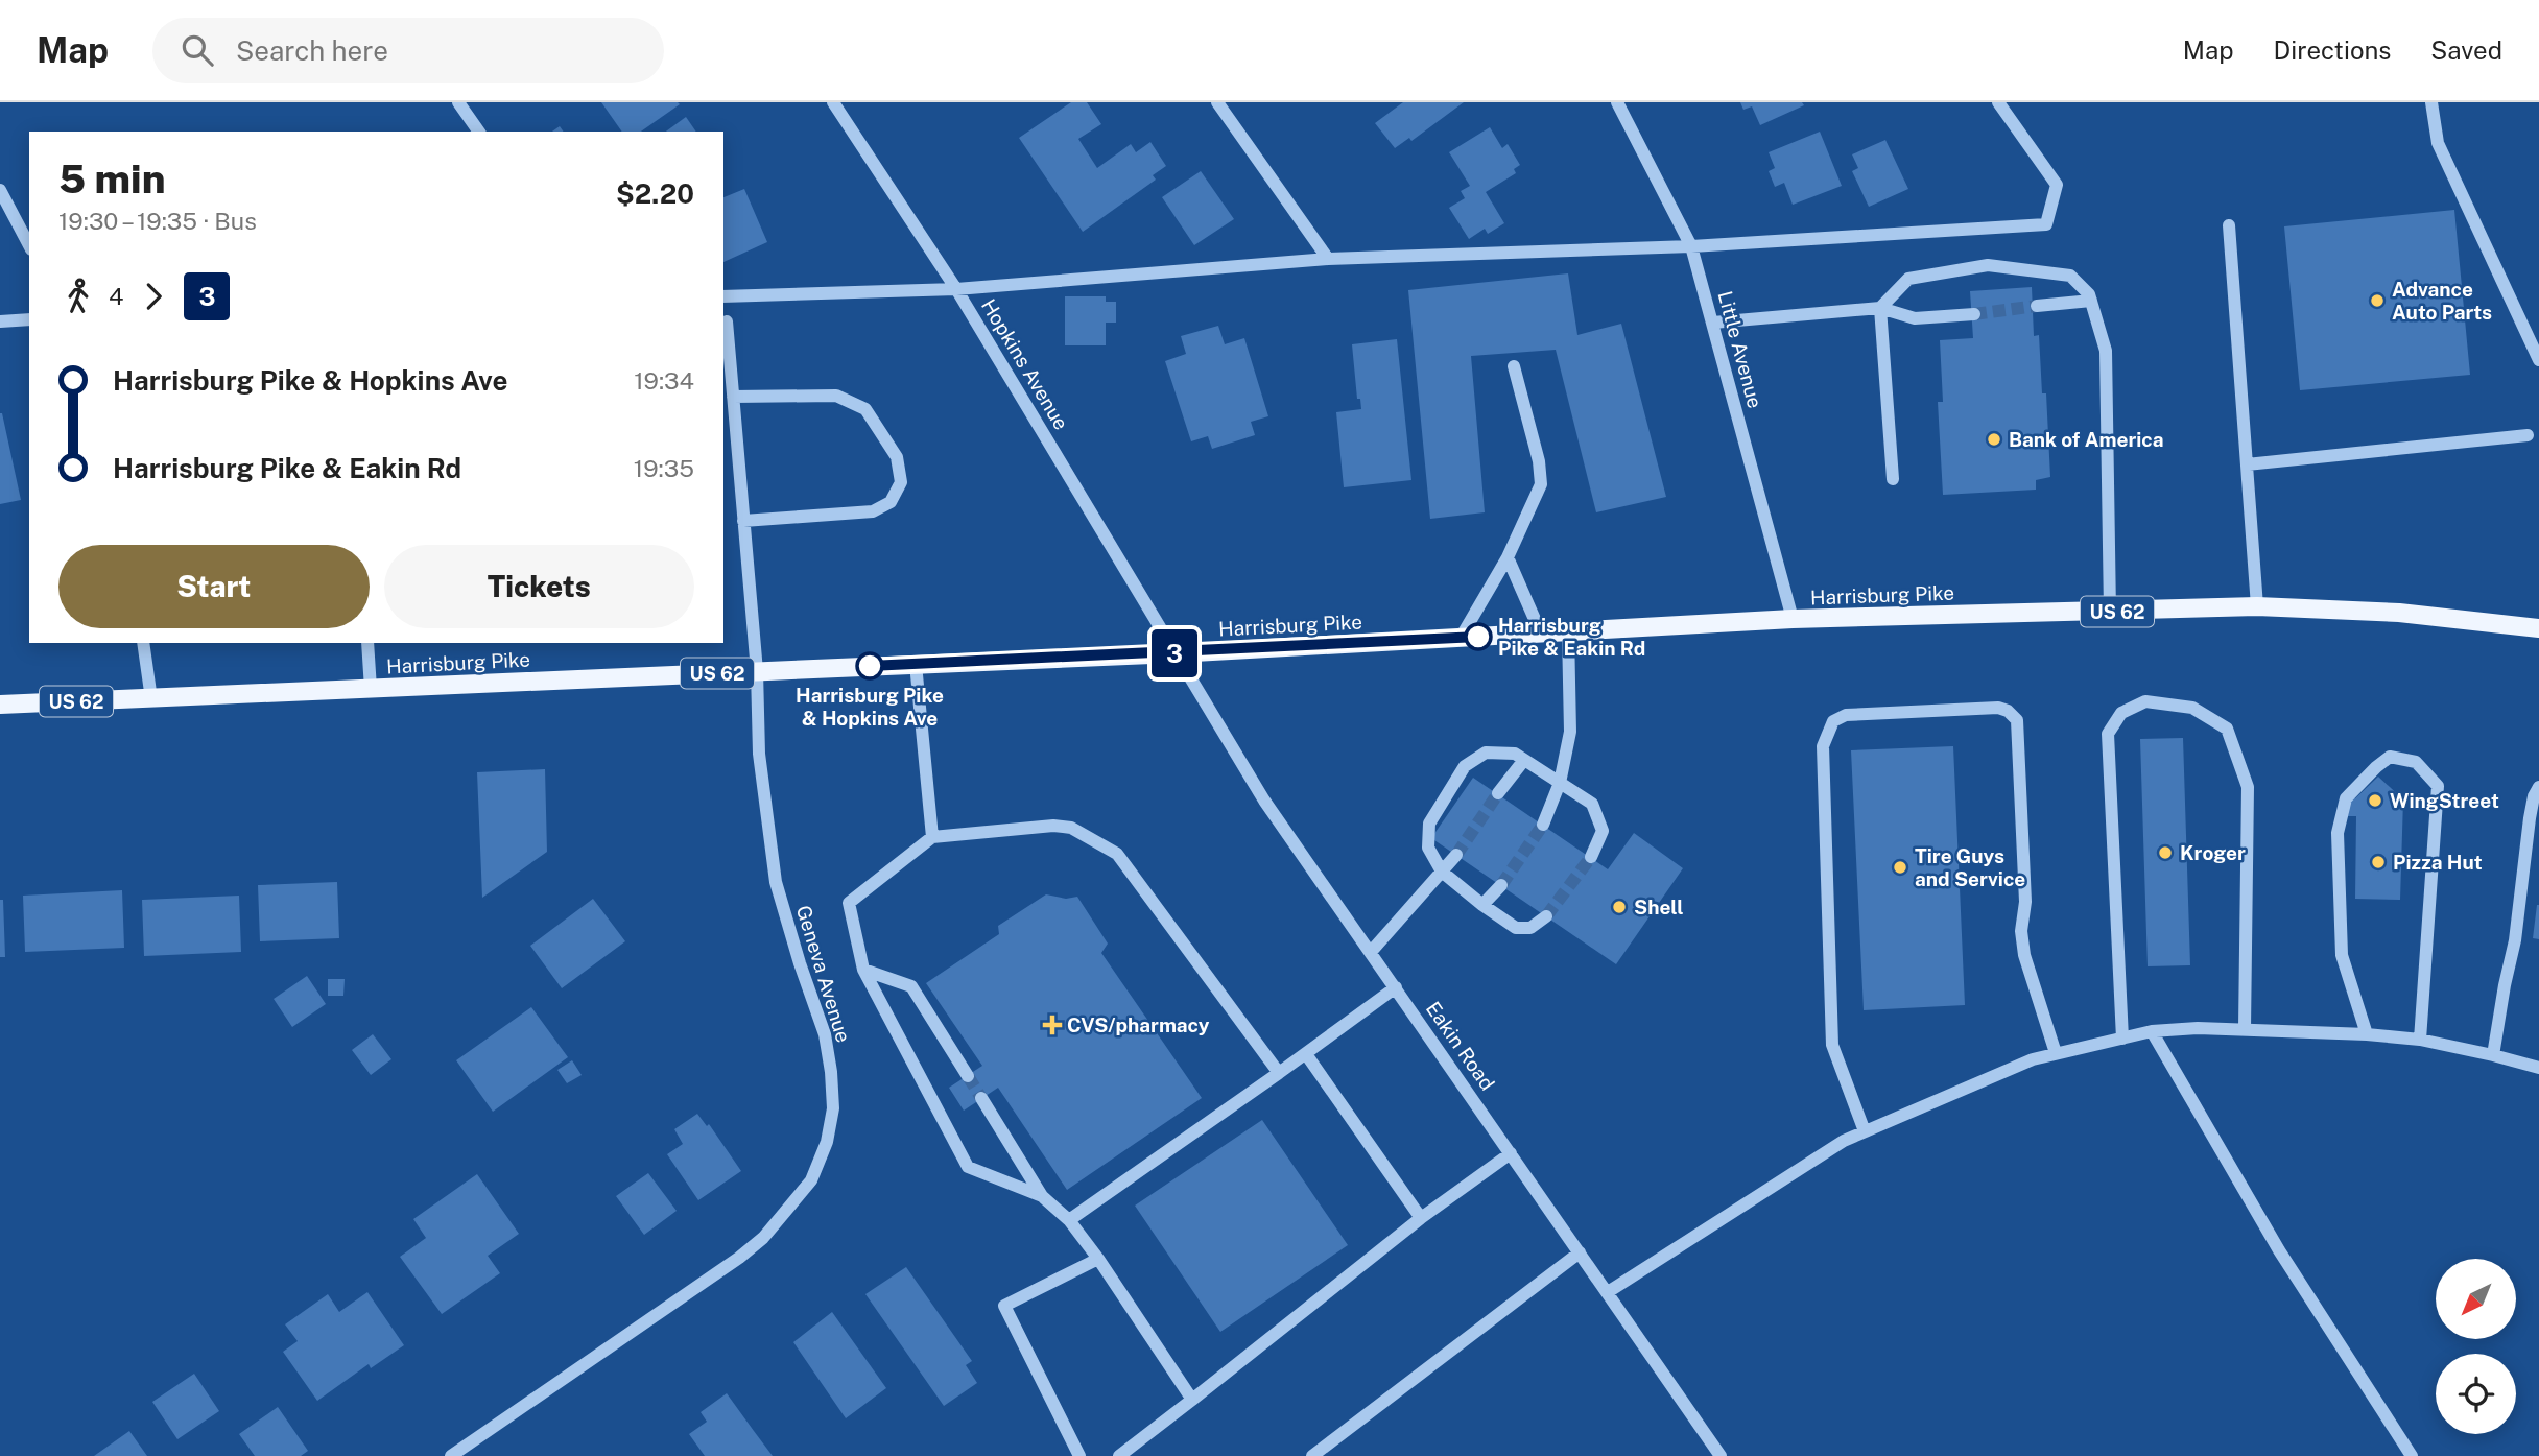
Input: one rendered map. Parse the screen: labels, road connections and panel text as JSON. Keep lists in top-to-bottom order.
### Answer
{
  "streets": {
    "main road": ["Harrisburg Pike", "US 62"],
    "street": [
      "Little Avenue",
      "Hopkins Avenue",
      "Geneva Avenue",
      "Eakin Road"
    ]
  },
  "crossings": [
    ["Little Avenue", "Harrisburg Pike"],
    ["Hopkins Avenue", "Harrisburg Pike"],
    ["Hopkins Avenue", "Eakin Road"],
    ["Harrisburg Pike", "Geneva Avenue"],
    ["Harrisburg Pike", "Eakin Road"]
  ],
  "places": {
    "other": [
      "Advance Auto Parts",
      "Bank of America",
      "Harrisburg Pike & Eakin Rd",
      "Harrisburg Pike & Hopkins Ave",
      "WingStreet",
      "Kroger",
      "Pizza Hut",
      "Tire Guys and Service",
      "Shell"
    ],
    "health": ["CVS/pharmacy"]
  },
  "lines": ["bus line 3"],
  "north": "bottom left",
  "page": {
    "header": "Map",
    "search": "Search here",
    "nav": ["Map", "Directions", "Saved"],
    "on_map": "3",
    "heading": ["5 min", "19:30 – 19:35 · Bus", "$2.20"],
    "legs": ["4", "3"],
    "list": [
      {
        "name": "Harrisburg Pike & Hopkins Ave",
        "value": "19:34"
      },
      {
        "name": "Harrisburg Pike & Eakin Rd",
        "value": "19:35"
      }
    ],
    "buttons": ["Start", "Tickets"]
  }
}
